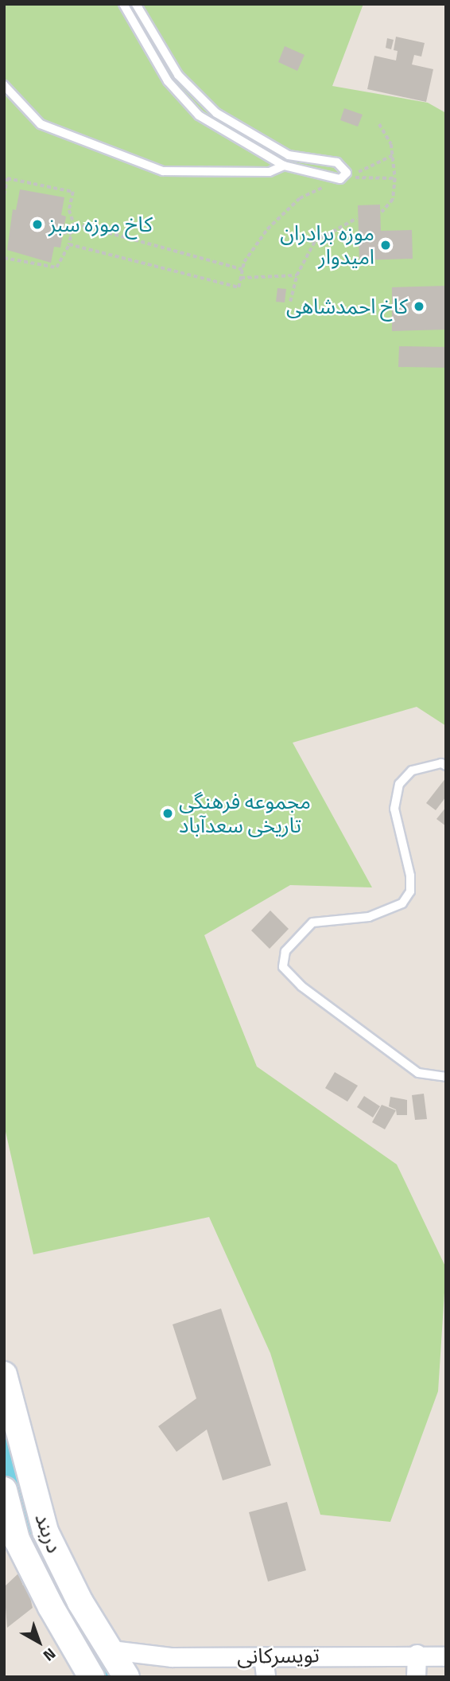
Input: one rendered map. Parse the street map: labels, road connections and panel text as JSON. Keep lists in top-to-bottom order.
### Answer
{
  "streets": {
    "main road": ["دربند"],
    "street": ["تویسرکانی"]
  },
  "crossings": [
    ["دربند", "تویسرکانی"]
  ],
  "places": [
    "کاخ موزه سبز",
    "موزه برادران امیدوار",
    "کاخ احمدشاهی",
    "مجموعه فرهنگی تاریخی سعدآباد"
  ],
  "north": "bottom right"
}
